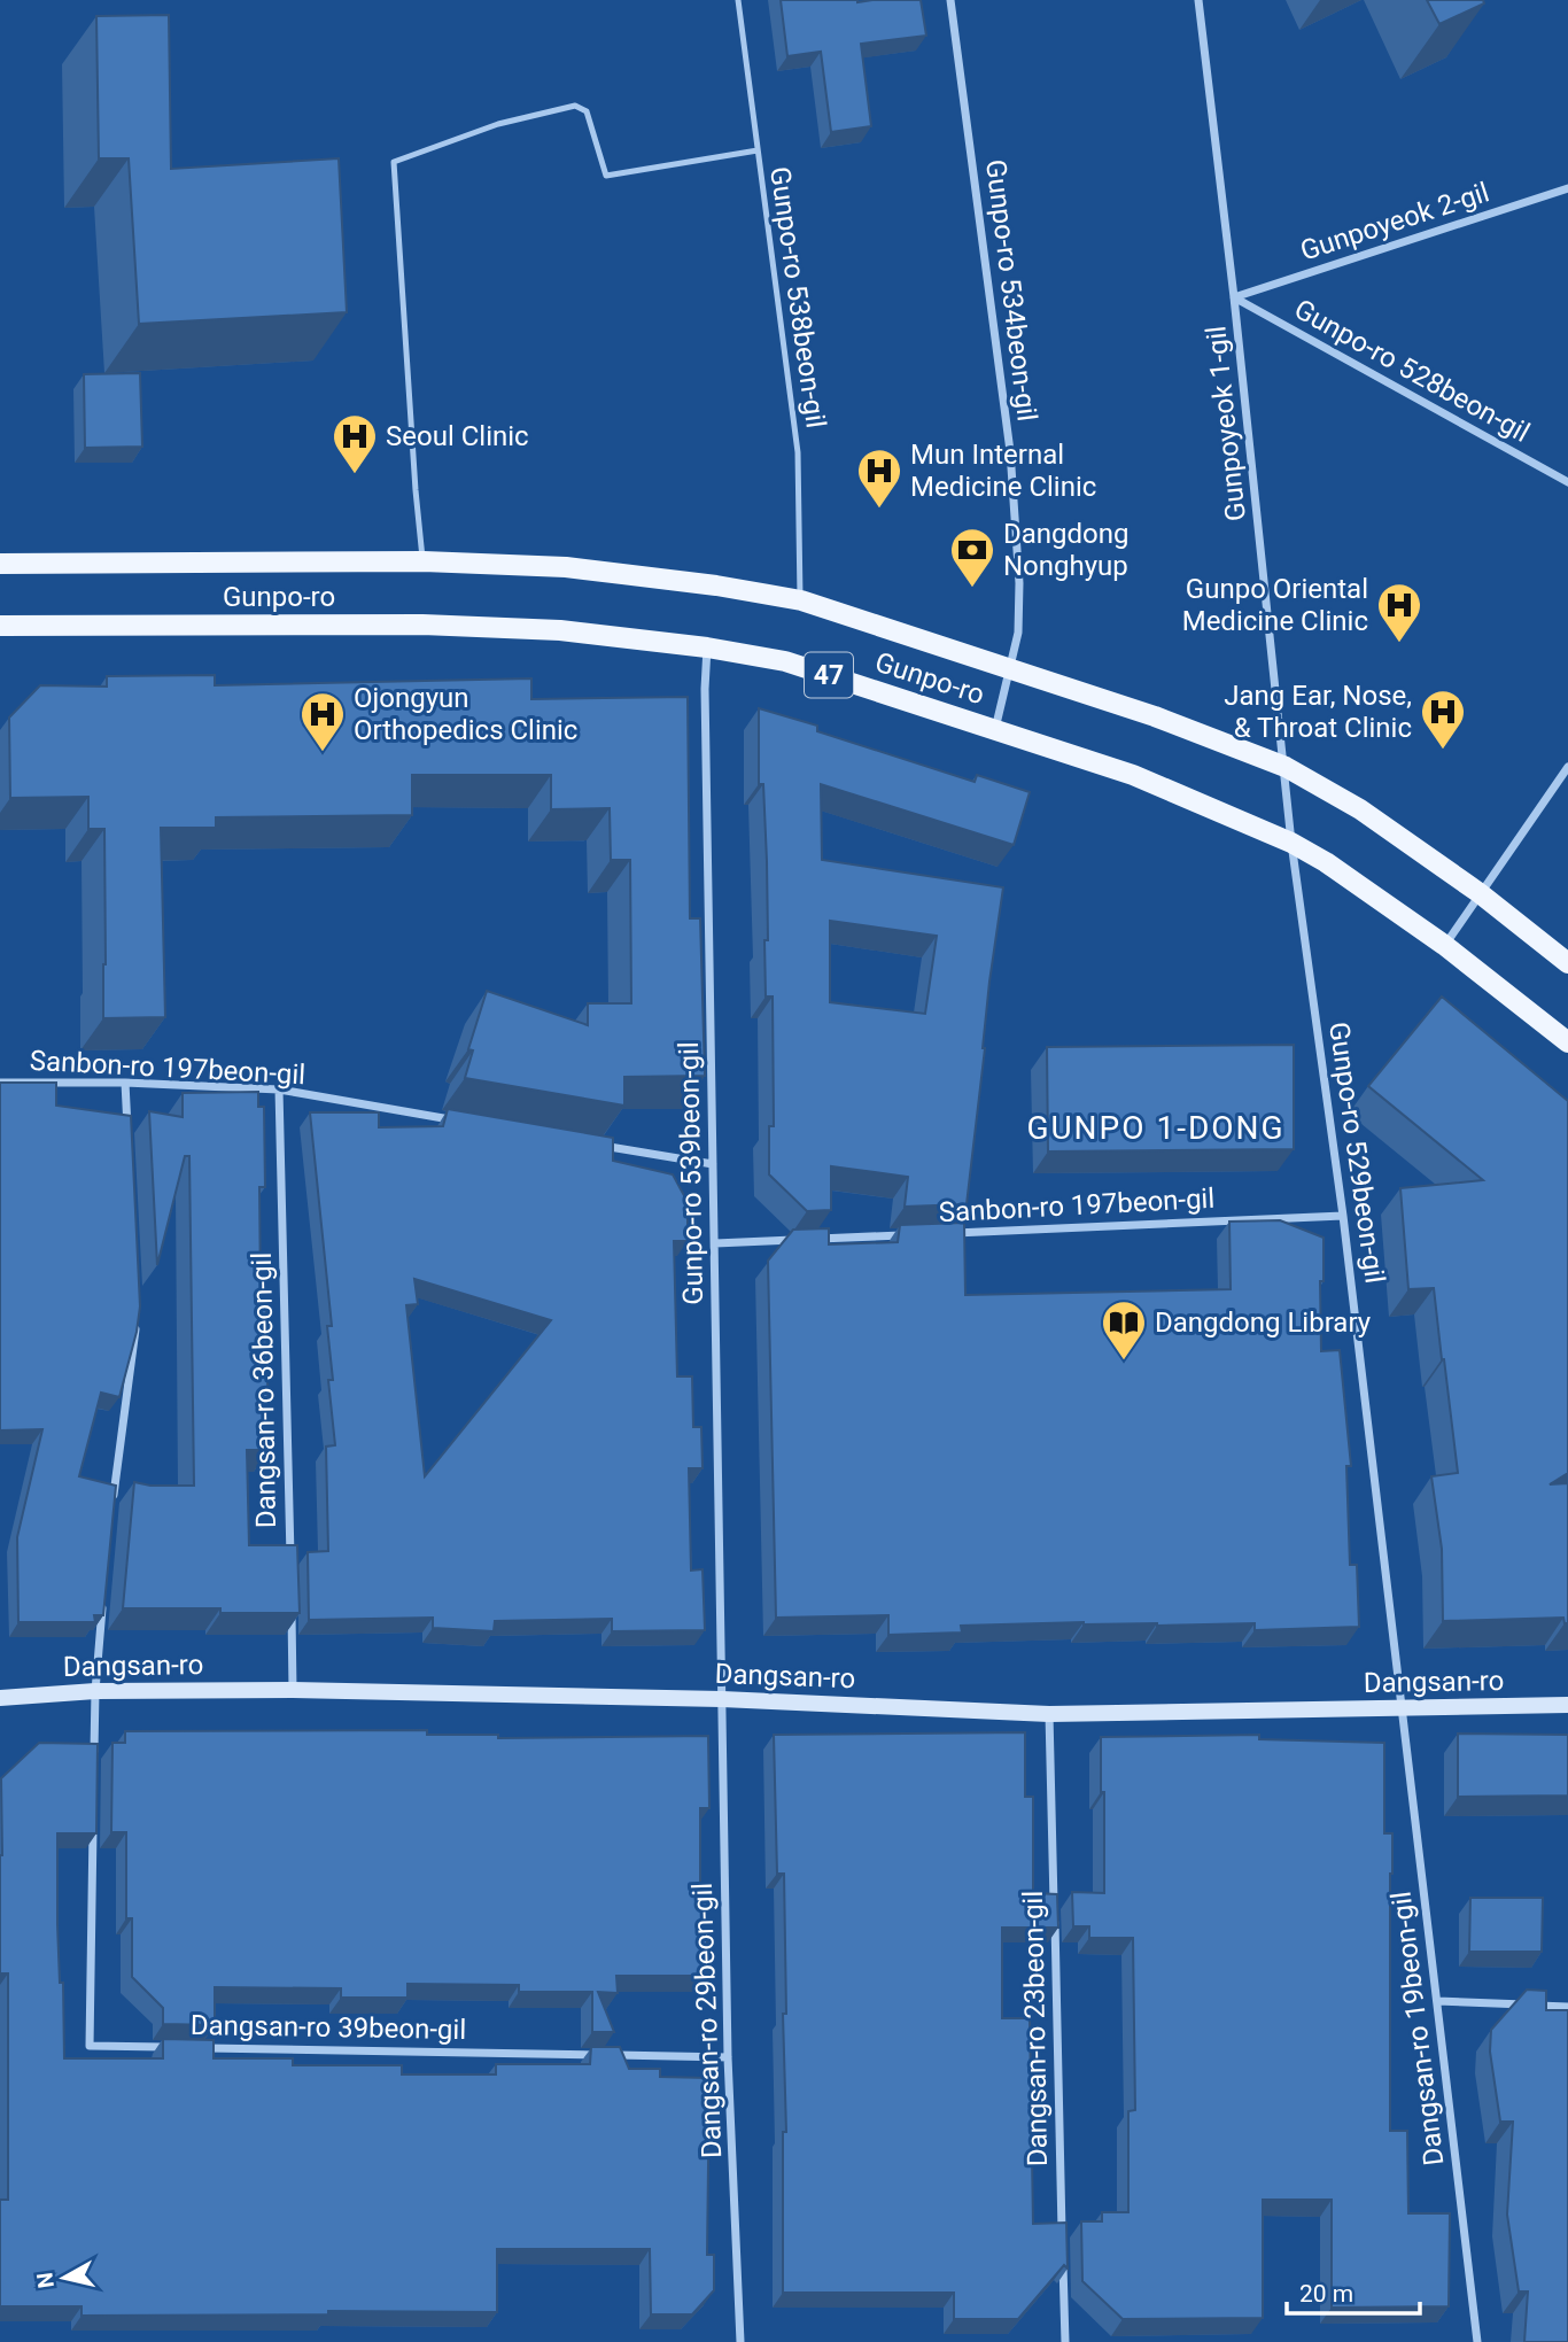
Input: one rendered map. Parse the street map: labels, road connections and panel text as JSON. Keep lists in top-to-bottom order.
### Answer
{
  "streets": {
    "main road": ["Gunpo-ro", "47"],
    "street": [
      "Gunpoyeok 2-gil",
      "Gunpo-ro 534beon-gil",
      "Gunpo-ro 528beon-gil",
      "Gunpoyeok 1-gil",
      "Sanbon-ro 197beon-gil",
      "Gunpo-ro 529beon-gil",
      "Gunpo-ro 539beon-gil",
      "Dangsan-ro 36beon-gil",
      "Dangsan-ro",
      "Dangsan-ro 29beon-gil",
      "Dangsan-ro 39beon-gil",
      "Dangsan-ro 23beon-gil",
      "Dangsan-ro 19beon-gil"
    ],
    "lane": ["Gunpo-ro 538beon-gil"]
  },
  "crossings": [
    ["Gunpoyeok 2-gil", "Gunpo-ro 528beon-gil"],
    ["Gunpoyeok 2-gil", "Gunpoyeok 1-gil"],
    ["Gunpo-ro 534beon-gil", "Gunpo-ro"],
    ["Gunpo-ro 538beon-gil", "Gunpo-ro"],
    ["Gunpo-ro 528beon-gil", "Gunpoyeok 1-gil"],
    ["Gunpoyeok 1-gil", "Gunpo-ro"],
    ["Gunpoyeok 1-gil", "Gunpo-ro 529beon-gil"],
    ["Gunpo-ro", "Gunpo-ro 529beon-gil"],
    ["Gunpo-ro", "Gunpo-ro 539beon-gil"],
    ["Sanbon-ro 197beon-gil", "Gunpo-ro 529beon-gil"],
    ["Sanbon-ro 197beon-gil", "Gunpo-ro 539beon-gil"],
    ["Sanbon-ro 197beon-gil", "Dangsan-ro 36beon-gil"],
    ["Gunpo-ro 529beon-gil", "Dangsan-ro"],
    ["Gunpo-ro 529beon-gil", "Dangsan-ro 19beon-gil"],
    ["Gunpo-ro 539beon-gil", "Dangsan-ro"],
    ["Gunpo-ro 539beon-gil", "Dangsan-ro 29beon-gil"],
    ["Dangsan-ro", "Dangsan-ro 29beon-gil"],
    ["Dangsan-ro", "Dangsan-ro 23beon-gil"],
    ["Dangsan-ro", "Dangsan-ro 19beon-gil"],
    ["Dangsan-ro 29beon-gil", "Dangsan-ro 39beon-gil"]
  ],
  "districts": ["GUNPO 1-DONG"],
  "places": {
    "hospital": [
      "Seoul Clinic",
      "Mun Internal Medicine Clinic",
      "Gunpo Oriental Medicine Clinic",
      "Jang Ear, Nose, & Throat Clinic",
      "Ojongyun Orthopedics Clinic"
    ],
    "bank": ["Dangdong Nonghyup"],
    "library": ["Dangdong Library"]
  },
  "scale_bar": "20 m",
  "north": "left"
}
